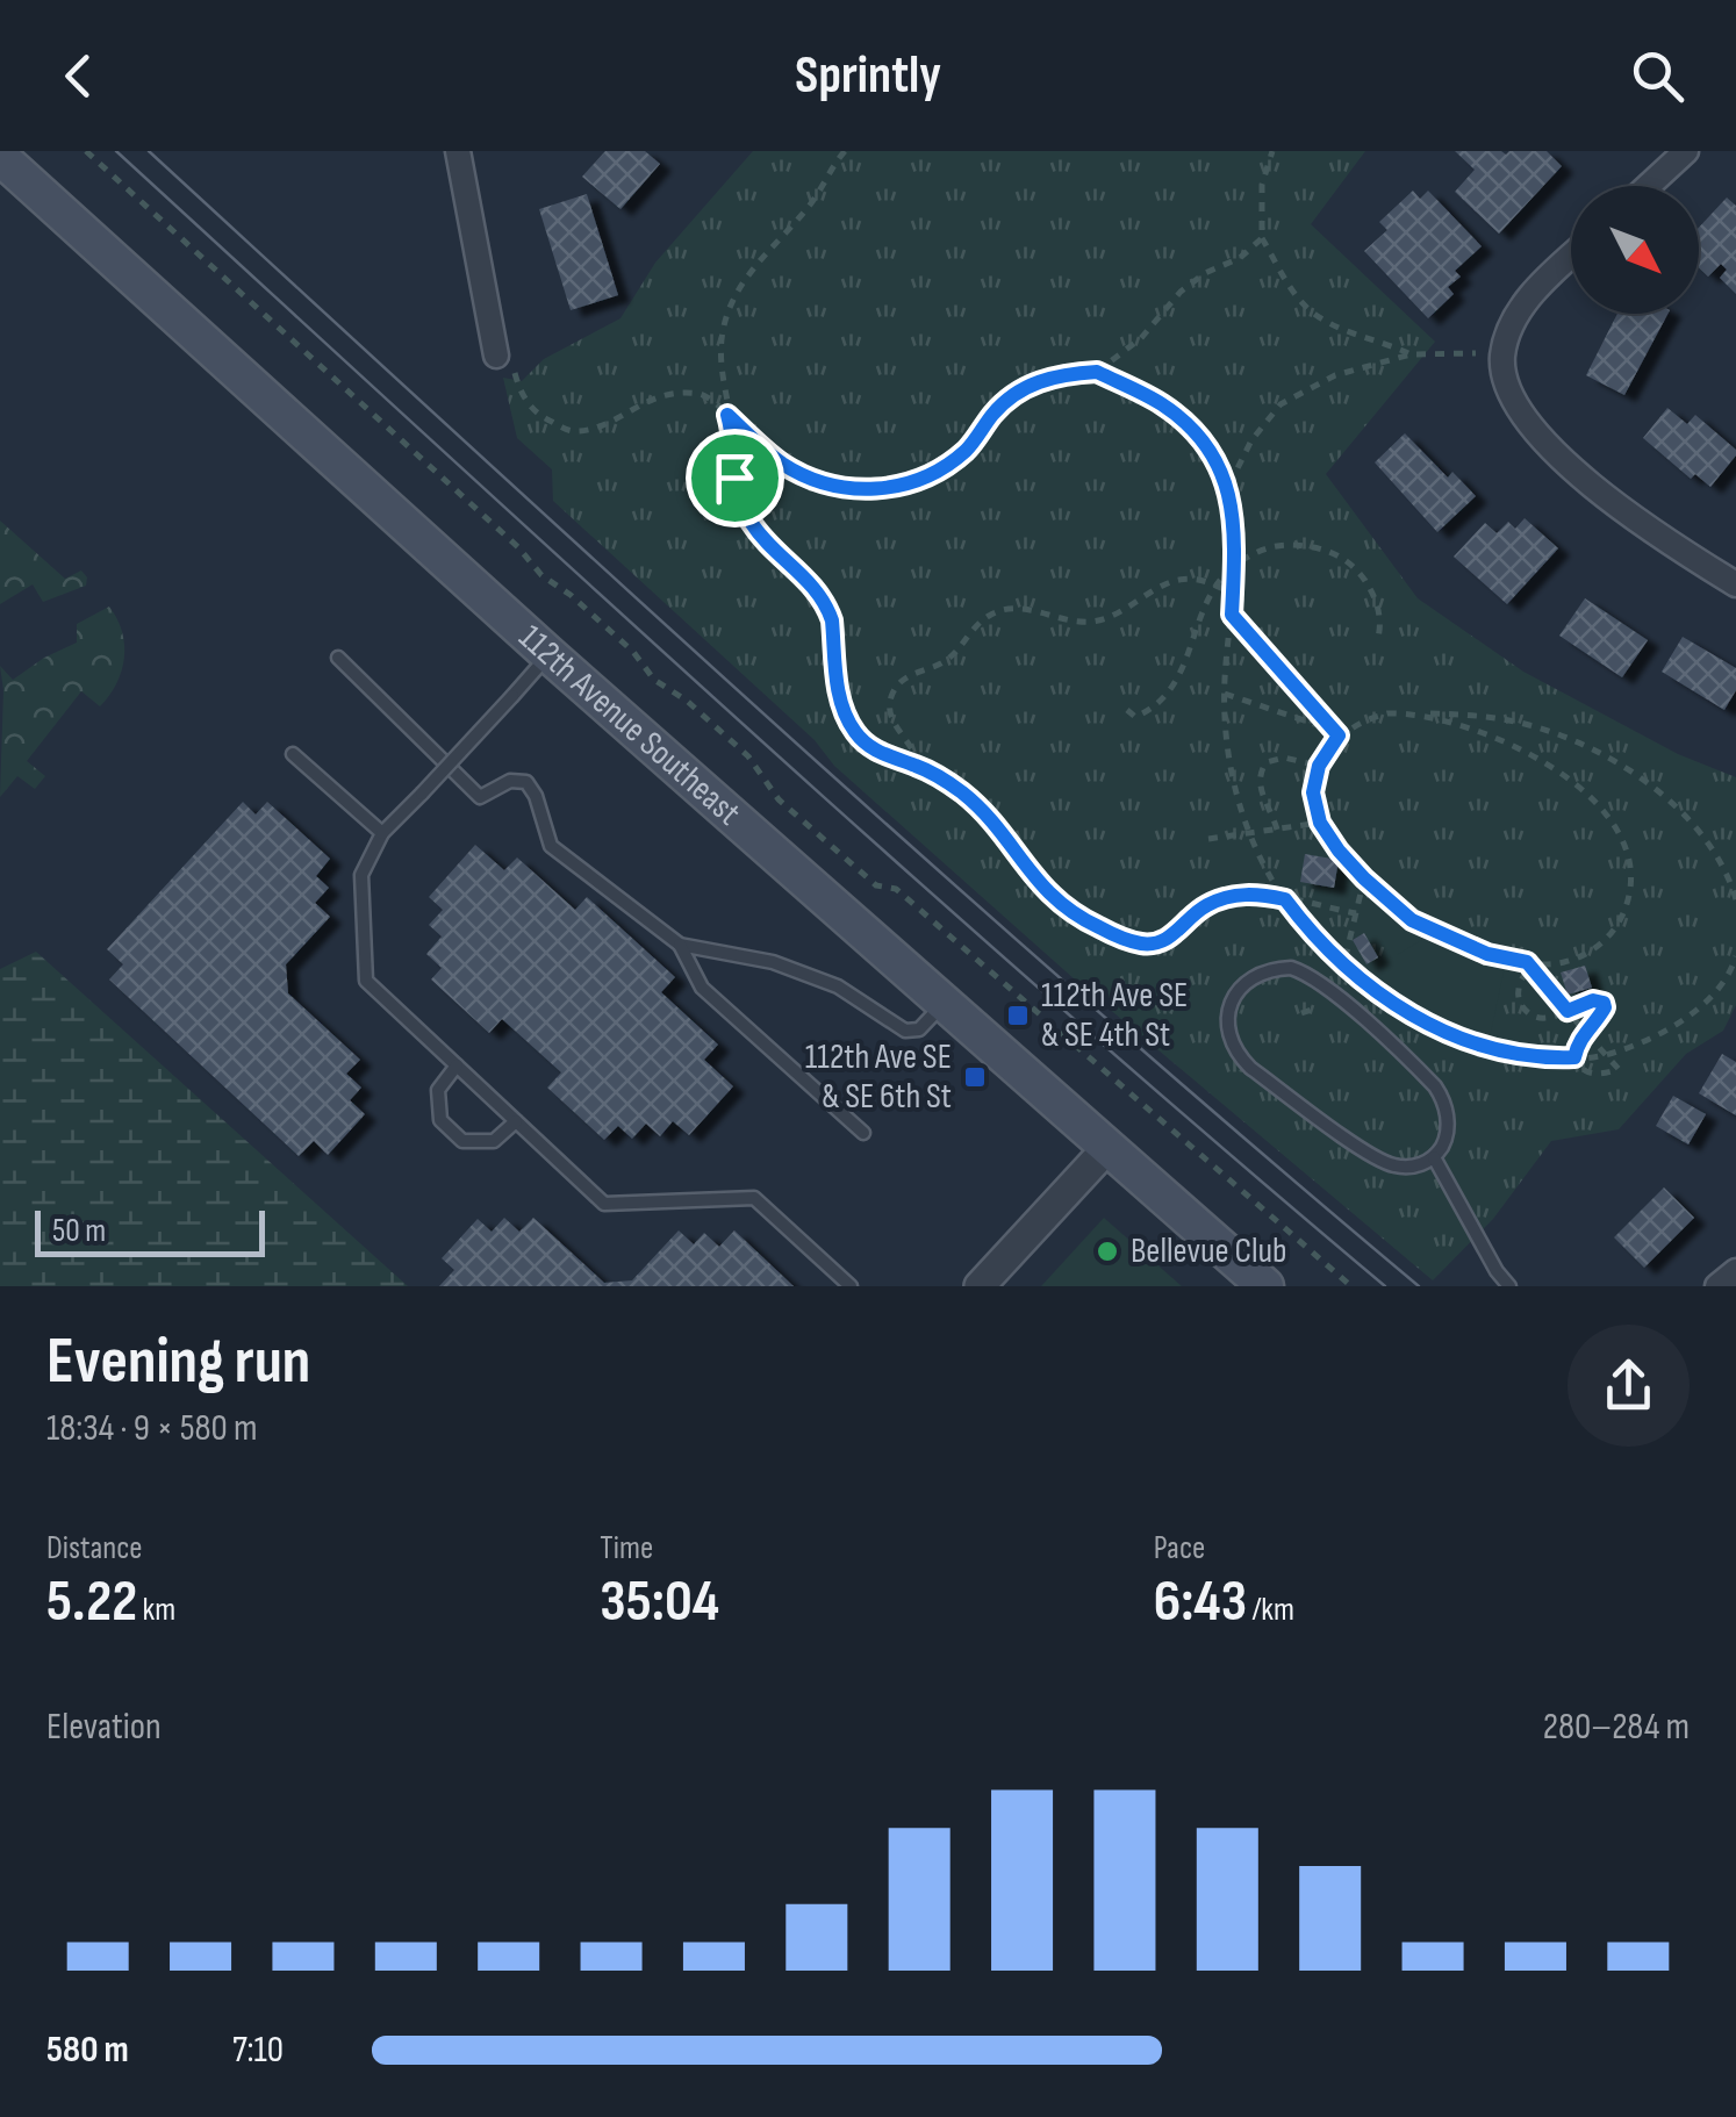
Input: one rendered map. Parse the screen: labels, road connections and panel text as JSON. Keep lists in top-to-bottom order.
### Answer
{
  "streets": {
    "main road": ["112th Avenue Southeast"]
  },
  "places": {
    "transit": ["112th Ave SE & SE 4th St", "112th Ave SE & SE 6th St"],
    "other": ["Bellevue Club"]
  },
  "scale_bar": "50 m",
  "north": "bottom right",
  "page": {
    "header": "Sprintly",
    "scale": "50 m",
    "heading": ["Evening run", "18:34 · 9 × 580 m"],
    "stats": [
      ["Distance", "5.22 km"],
      ["Time", "35:04"],
      ["Pace", "6:43 /km"]
    ],
    "chart": ["Elevation", "280–284 m"],
    "list": [
      {
        "name": "580 m",
        "note": "7:10"
      }
    ]
  }
}
